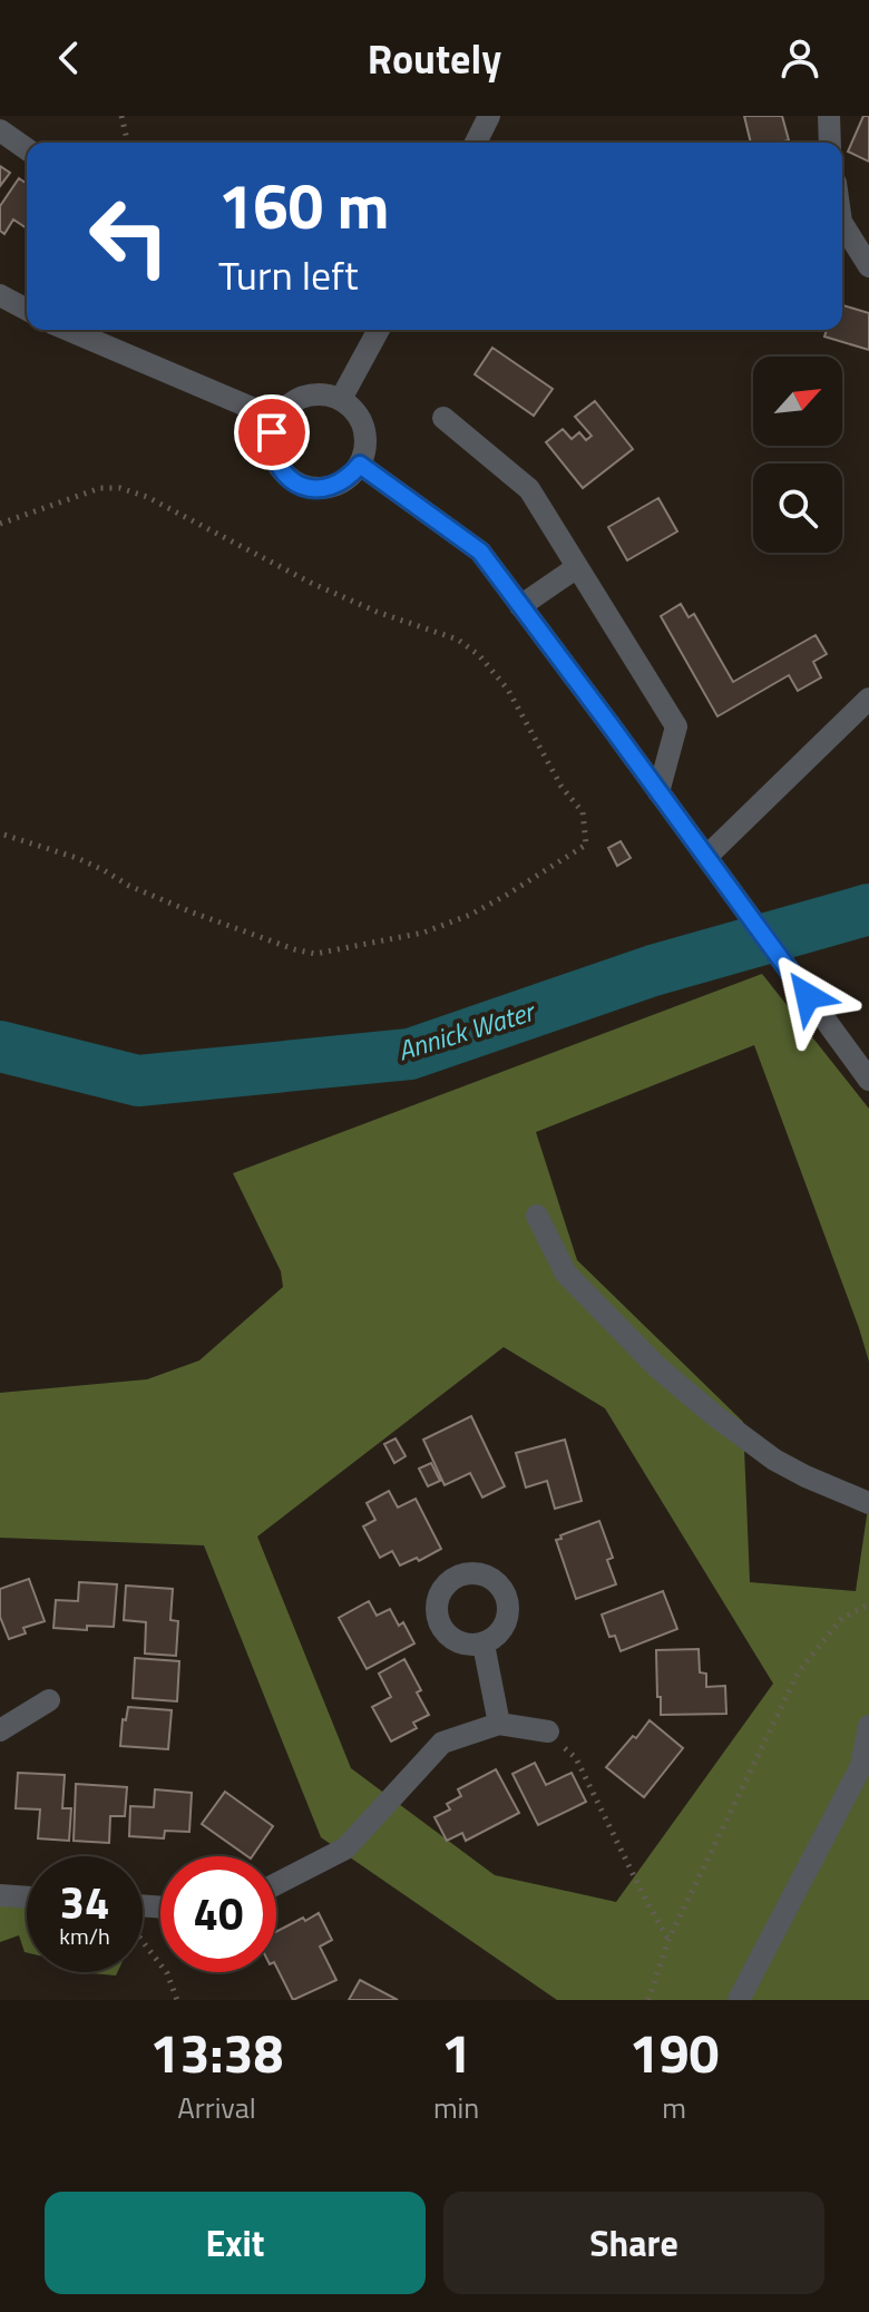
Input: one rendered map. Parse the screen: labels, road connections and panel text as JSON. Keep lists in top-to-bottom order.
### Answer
{
  "water": ["Annick Water"],
  "north": "top right",
  "page": {
    "header": "Routely",
    "turn": ["160 m", "Turn left"],
    "speed": "34 km/h",
    "limit": "40",
    "eta": [
      "13:38",
      "Arrival",
      "1",
      "min",
      "190",
      "m"
    ],
    "buttons": ["Exit", "Share"]
  }
}
